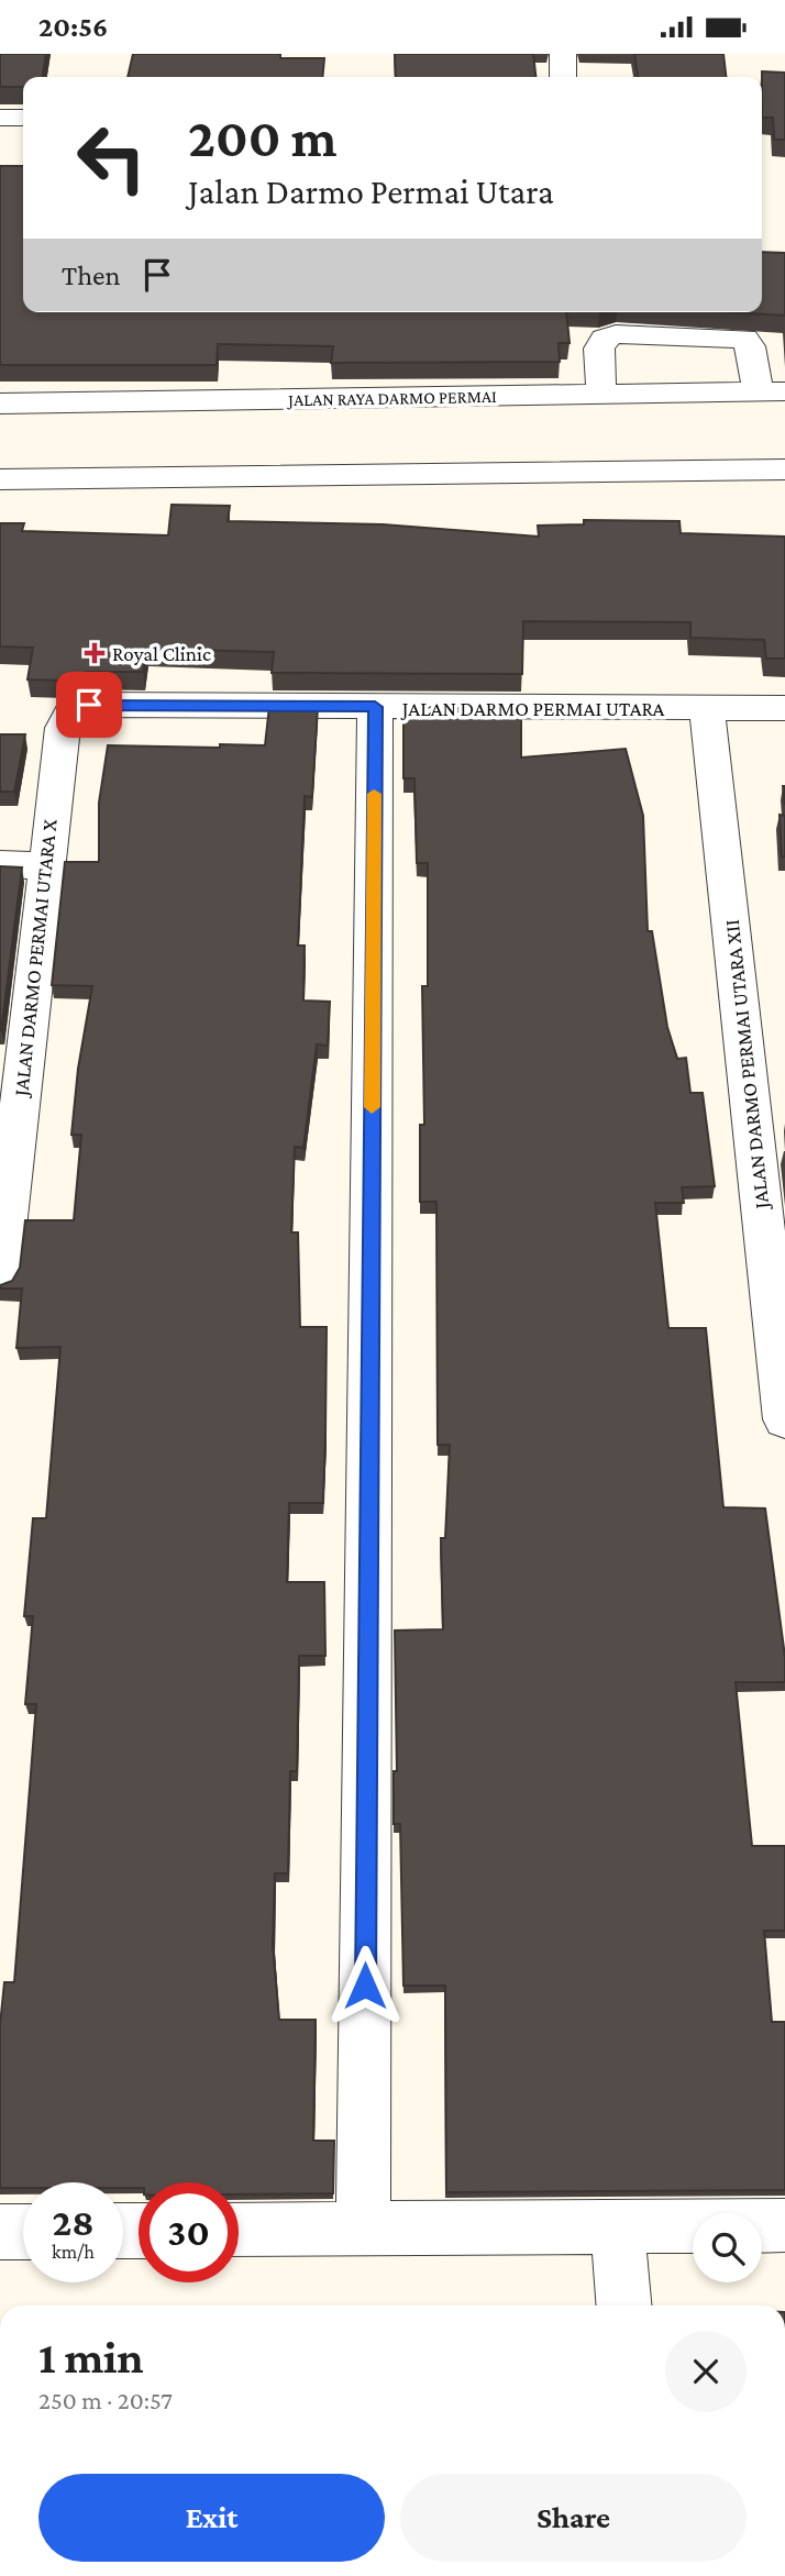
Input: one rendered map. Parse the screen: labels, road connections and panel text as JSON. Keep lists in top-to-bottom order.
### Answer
{
  "streets": {
    "street": [
      "JALAN RAYA DARMO PERMAI",
      "JALAN DARMO PERMAI UTARA",
      "JALAN DARMO PERMAI UTARA X",
      "JALAN DARMO PERMAI UTARA XII"
    ]
  },
  "crossings": [
    ["JALAN DARMO PERMAI UTARA", "JALAN DARMO PERMAI UTARA X"],
    ["JALAN DARMO PERMAI UTARA", "JALAN DARMO PERMAI UTARA XII"]
  ],
  "places": {
    "health": ["Royal Clinic"]
  },
  "page": {
    "status": "20:56",
    "turn": ["200 m", "Jalan Darmo Permai Utara"],
    "then": "Then",
    "speed": "28 km/h",
    "limit": "30",
    "heading": ["1 min", "250 m · 20:57"],
    "buttons": ["Exit", "Share"]
  }
}
